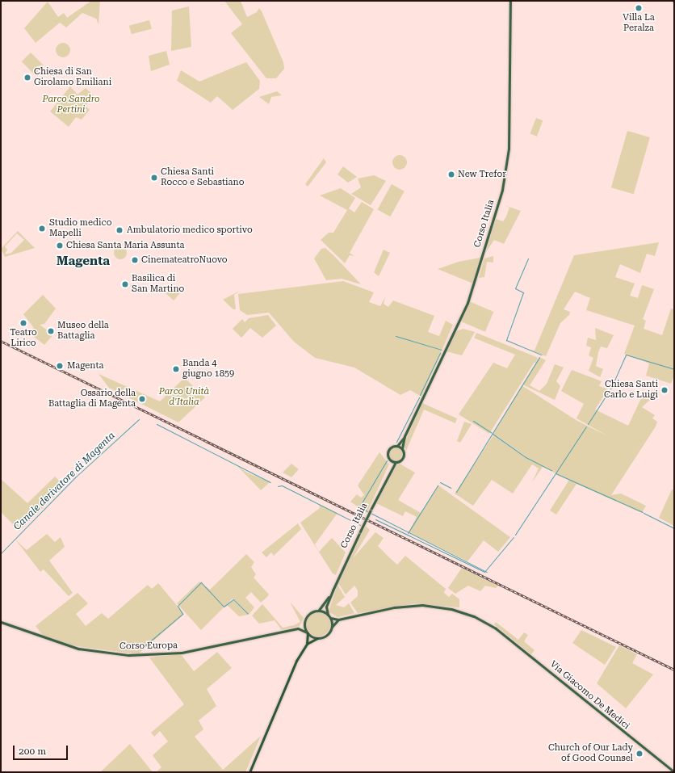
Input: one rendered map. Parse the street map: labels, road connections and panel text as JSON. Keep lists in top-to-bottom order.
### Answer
{
  "streets": {
    "main road": ["Corso Italia", "Corso Europa", "Via Giacomo De Medici"]
  },
  "crossings": [
    ["Corso Italia", "Corso Europa"]
  ],
  "districts": ["Magenta"],
  "water": ["Canale derivatore di Magenta"],
  "parks": ["Parco Sandro Pertini", "Parco Unità d'Italia"],
  "places": [
    "Villa La Peralza",
    "Chiesa di San Girolamo Emiliani",
    "New Trefor",
    "Chiesa Santi Rocco e Sebastiano",
    "Studio medico Mapelli",
    "Ambulatorio medico sportivo",
    "Chiesa Santa Maria Assunta",
    "CinemateatroNuovo",
    "Basilica di San Martino",
    "Teatro Lirico",
    "Museo della Battaglia",
    "Magenta",
    "Banda 4 giugno 1859",
    "Chiesa Santi Carlo e Luigi",
    "Ossario della Battaglia di Magenta",
    "Church of Our Lady of Good Counsel"
  ],
  "scale_bar": "200 m"
}
